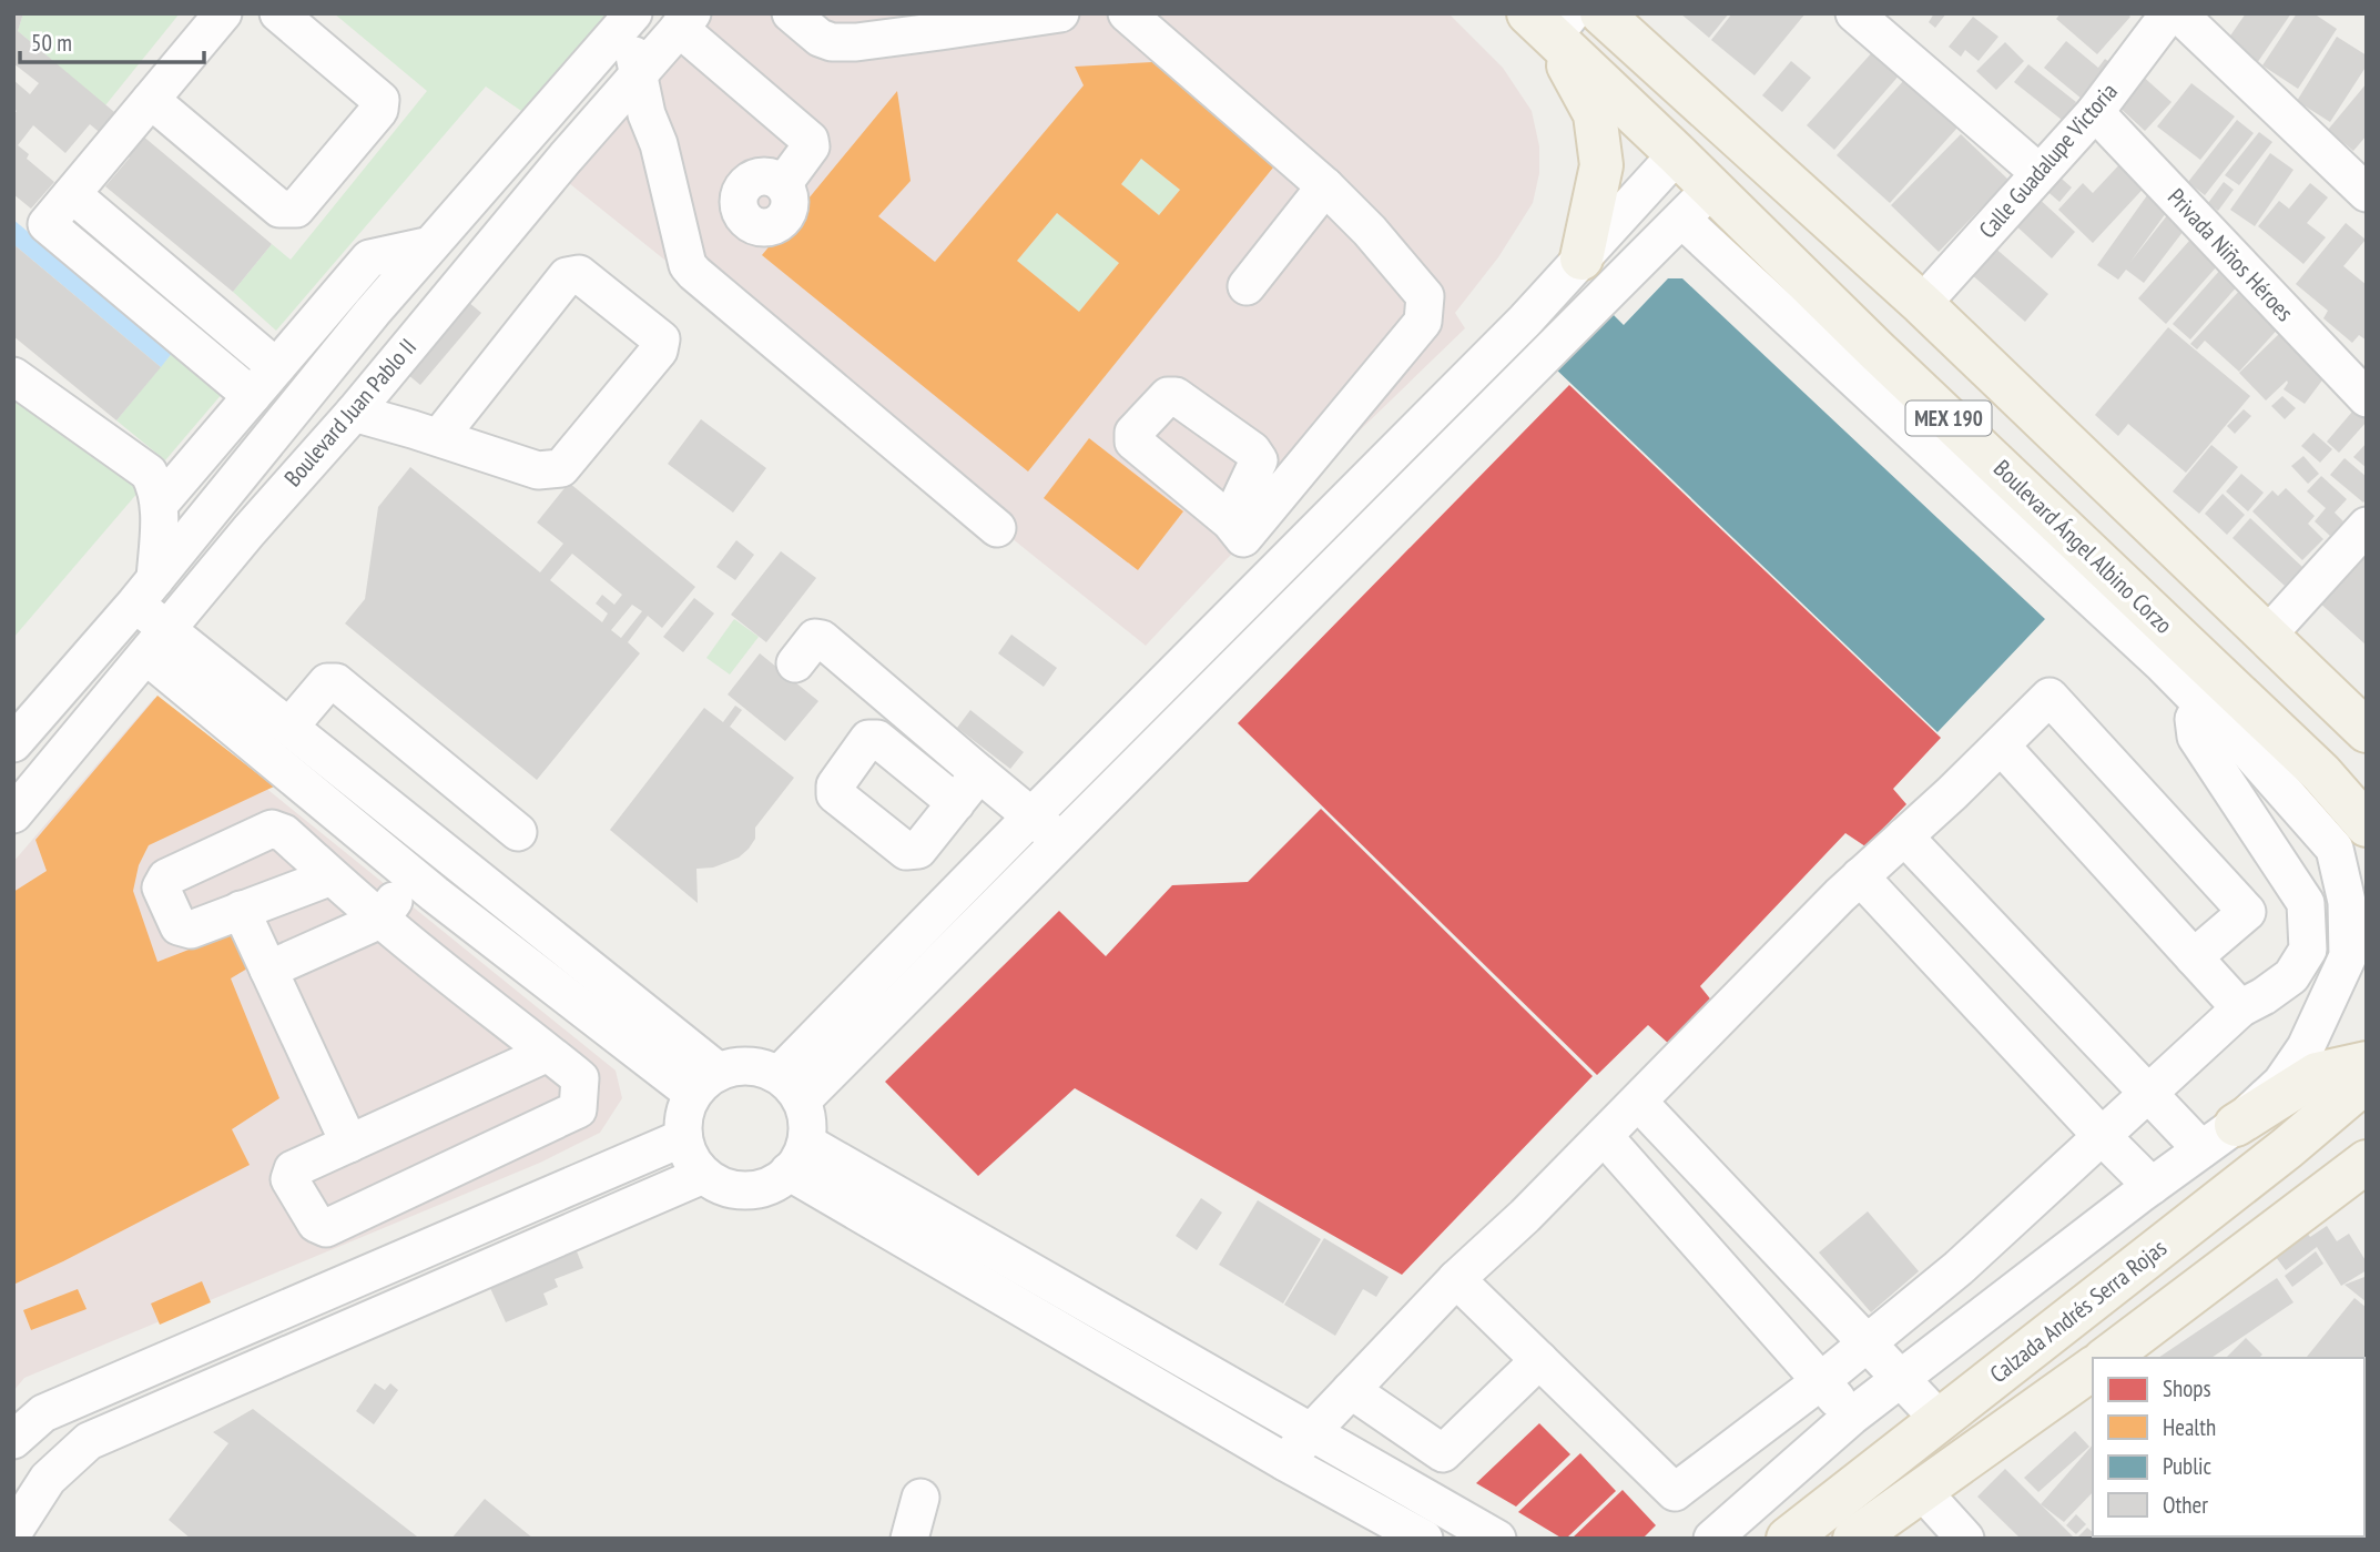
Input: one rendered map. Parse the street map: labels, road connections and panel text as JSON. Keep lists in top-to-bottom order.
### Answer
{
  "streets": {
    "main road": ["MEX 190", "Boulevard Ángel Albino Corzo", "Calzada Andrés Serra Rojas"],
    "street": ["Calle Guadalupe Victoria", "Privada Niños Héroes", "Boulevard Juan Pablo II"]
  },
  "crossings": [
    ["Calle Guadalupe Victoria", "Privada Niños Héroes"],
    ["Calle Guadalupe Victoria", "MEX 190"]
  ],
  "legend": [
    "Shops",
    "Health",
    "Public",
    "Other"
  ],
  "scale_bar": "50 m"
}
